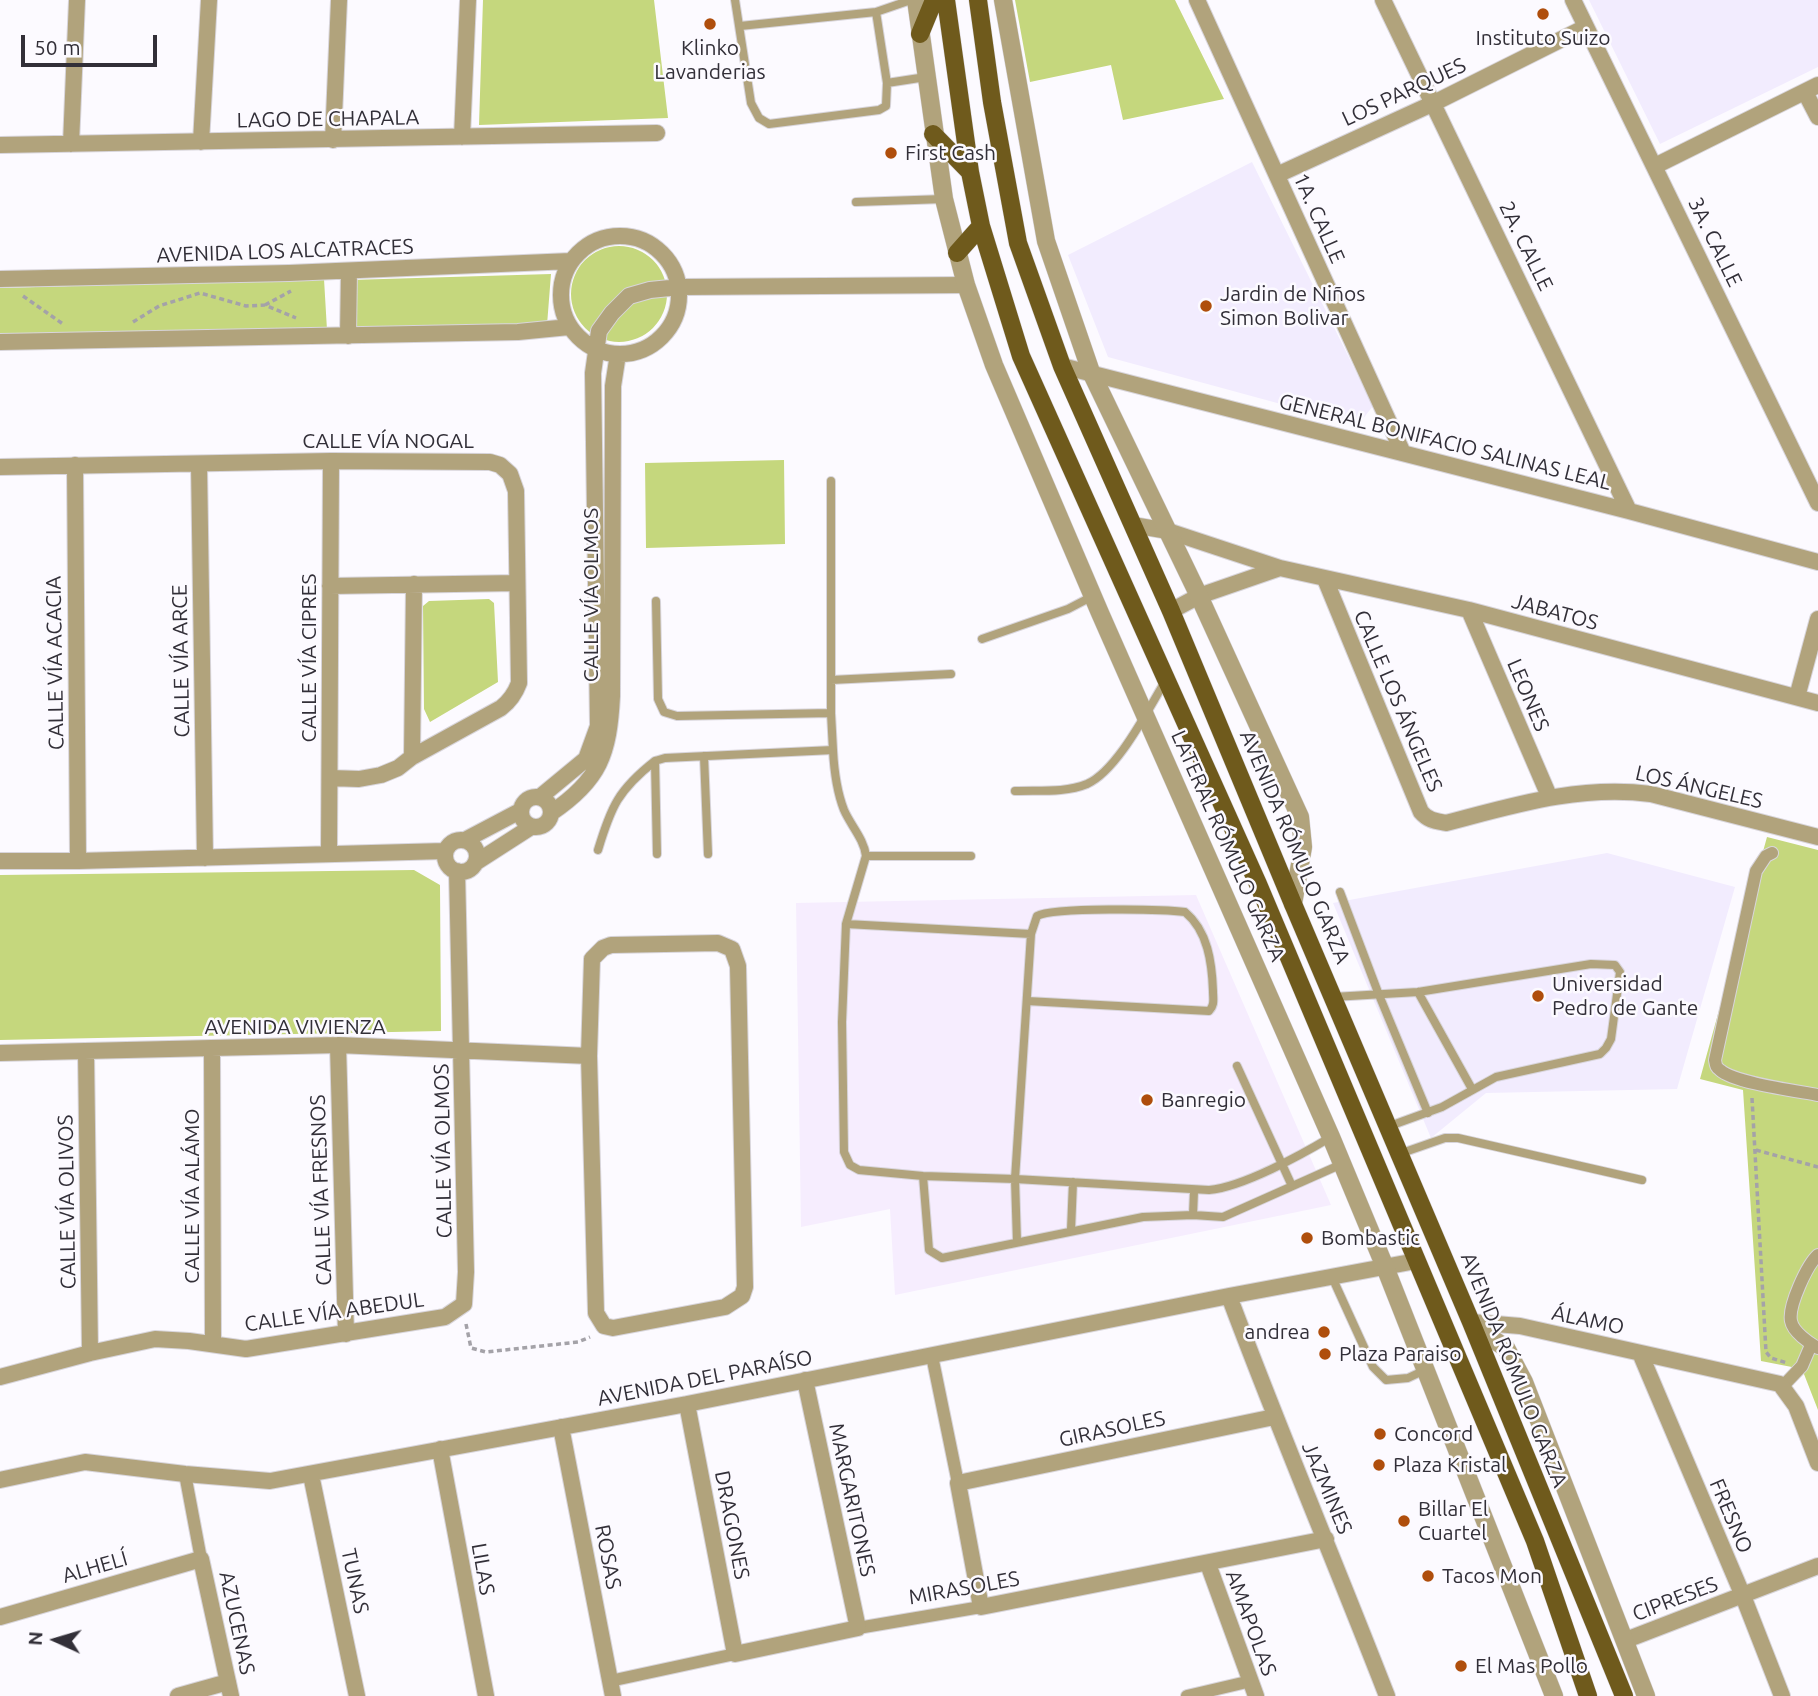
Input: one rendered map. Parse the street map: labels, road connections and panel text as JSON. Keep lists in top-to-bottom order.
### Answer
{
  "streets": {
    "main road": ["AVENIDA RÓMULO GARZA"],
    "street": [
      "LOS PARQUES",
      "LAGO DE CHAPALA",
      "1A. CALLE",
      "3A. CALLE",
      "2A. CALLE",
      "AVENIDA LOS ALCATRACES",
      "CALLE VÍA NOGAL",
      "GENERAL BONIFACIO SALINAS LEAL",
      "CALLE VÍA OLMOS",
      "JABATOS",
      "CALLE VÍA CIPRES",
      "CALLE VÍA ARCE",
      "CALLE VÍA ACACIA",
      "LEONES",
      "CALLE LOS ÁNGELES",
      "LOS ÁNGELES",
      "LATERAL RÓMULO GARZA",
      "AVENIDA VIVIENZA",
      "CALLE VÍA FRESNOS",
      "CALLE VÍA ALÁMO",
      "CALLE VÍA OLIVOS",
      "CALLE VÍA ABEDUL",
      "ÁLAMO",
      "AVENIDA DEL PARAÍSO",
      "GIRASOLES",
      "JAZMINES",
      "MARGARITONES",
      "FRESNO",
      "DRAGONES",
      "ROSAS",
      "ALHELÍ",
      "LILAS",
      "TUNAS",
      "MIRASOLES",
      "CIPRESES",
      "AZUCENAS",
      "AMAPOLAS"
    ]
  },
  "crossings": [
    ["LOS PARQUES", "1A. CALLE"],
    ["LOS PARQUES", "3A. CALLE"],
    ["LOS PARQUES", "2A. CALLE"],
    ["1A. CALLE", "GENERAL BONIFACIO SALINAS LEAL"],
    ["2A. CALLE", "GENERAL BONIFACIO SALINAS LEAL"],
    ["CALLE VÍA NOGAL", "CALLE VÍA CIPRES"],
    ["CALLE VÍA NOGAL", "CALLE VÍA ARCE"],
    ["CALLE VÍA NOGAL", "CALLE VÍA ACACIA"],
    ["GENERAL BONIFACIO SALINAS LEAL", "LATERAL RÓMULO GARZA"],
    ["GENERAL BONIFACIO SALINAS LEAL", "AVENIDA RÓMULO GARZA"],
    ["CALLE VÍA OLMOS", "AVENIDA VIVIENZA"],
    ["CALLE VÍA OLMOS", "CALLE VÍA ABEDUL"],
    ["JABATOS", "LEONES"],
    ["JABATOS", "CALLE LOS ÁNGELES"],
    ["JABATOS", "LATERAL RÓMULO GARZA"],
    ["JABATOS", "AVENIDA RÓMULO GARZA"],
    ["LEONES", "LOS ÁNGELES"],
    ["CALLE LOS ÁNGELES", "LOS ÁNGELES"],
    ["LATERAL RÓMULO GARZA", "AVENIDA RÓMULO GARZA"],
    ["LATERAL RÓMULO GARZA", "AVENIDA DEL PARAÍSO"],
    ["AVENIDA RÓMULO GARZA", "ÁLAMO"],
    ["AVENIDA VIVIENZA", "CALLE VÍA FRESNOS"],
    ["AVENIDA VIVIENZA", "CALLE VÍA ALÁMO"],
    ["AVENIDA VIVIENZA", "CALLE VÍA OLIVOS"],
    ["CALLE VÍA FRESNOS", "CALLE VÍA ABEDUL"],
    ["CALLE VÍA ALÁMO", "CALLE VÍA ABEDUL"],
    ["CALLE VÍA OLIVOS", "CALLE VÍA ABEDUL"],
    ["ÁLAMO", "FRESNO"],
    ["AVENIDA DEL PARAÍSO", "JAZMINES"],
    ["AVENIDA DEL PARAÍSO", "MARGARITONES"],
    ["AVENIDA DEL PARAÍSO", "DRAGONES"],
    ["AVENIDA DEL PARAÍSO", "ROSAS"],
    ["AVENIDA DEL PARAÍSO", "LILAS"],
    ["AVENIDA DEL PARAÍSO", "TUNAS"],
    ["GIRASOLES", "JAZMINES"],
    ["JAZMINES", "MIRASOLES"],
    ["MARGARITONES", "MIRASOLES"],
    ["FRESNO", "CIPRESES"],
    ["DRAGONES", "MIRASOLES"],
    ["ROSAS", "MIRASOLES"],
    ["ALHELÍ", "AZUCENAS"],
    ["MIRASOLES", "AMAPOLAS"]
  ],
  "places": [
    "Instituto Suizo",
    "Klinko Lavanderias",
    "First Cash",
    "Jardin de Niños Simon Bolivar",
    "Universidad Pedro de Gante",
    "Banregio",
    "Bombastic",
    "andrea",
    "Plaza Paraiso",
    "Concord",
    "Plaza Kristal",
    "Billar El Cuartel",
    "Tacos Mon",
    "El Mas Pollo"
  ],
  "scale_bar": "50 m",
  "north": "left"
}
